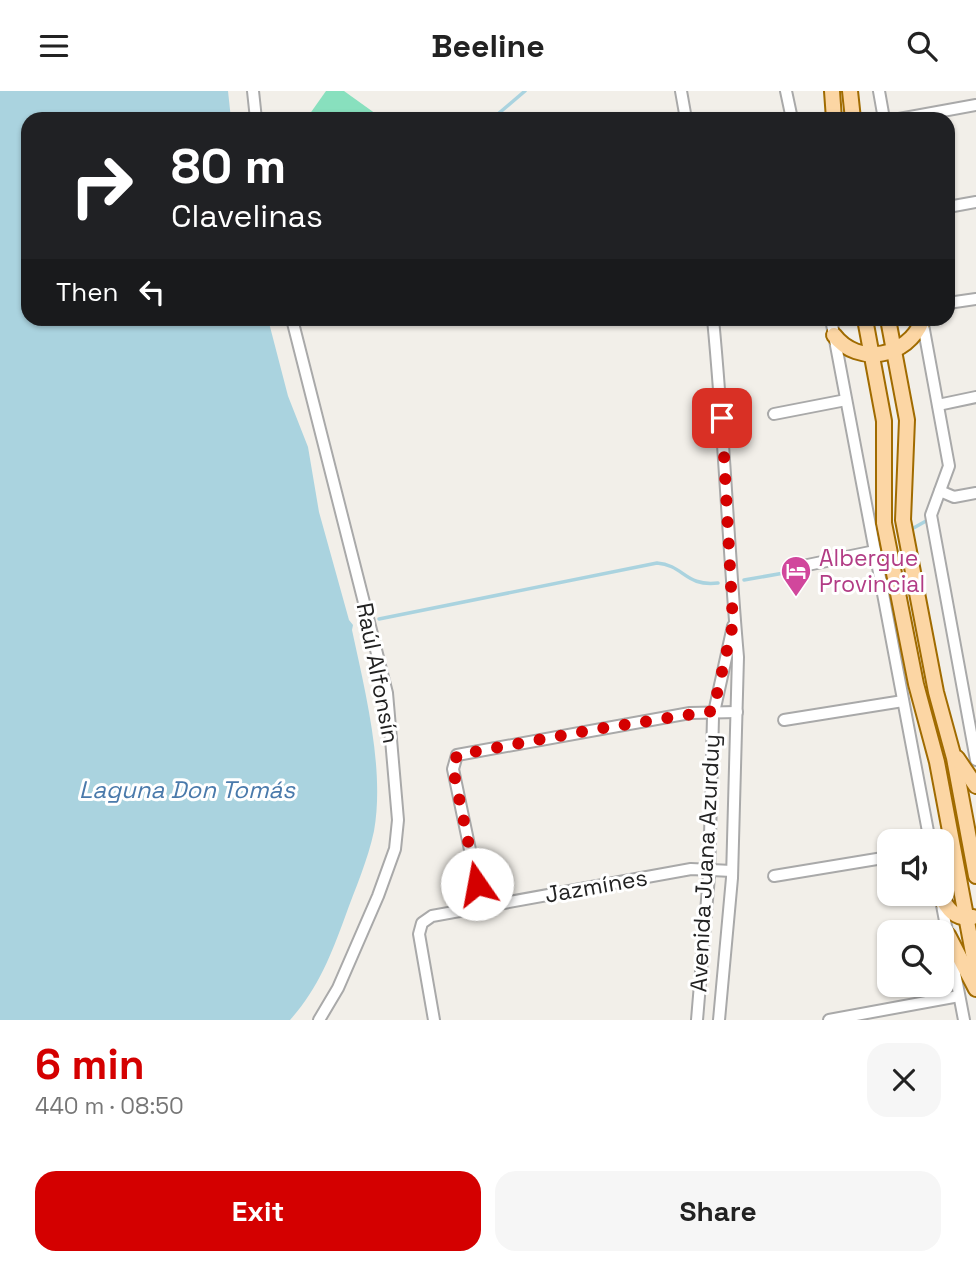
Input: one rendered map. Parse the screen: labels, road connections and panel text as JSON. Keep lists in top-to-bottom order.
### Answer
{
  "streets": {
    "street": ["Raúl Alfonsín", "Avenida Juana Azurduy", "Jazmínes"]
  },
  "crossings": [
    ["Avenida Juana Azurduy", "Jazmínes"]
  ],
  "water": ["Laguna Don Tomás"],
  "places": {
    "hotel": ["Albergue Provincial"]
  },
  "page": {
    "header": "Beeline",
    "turn": ["80 m", "Clavelinas"],
    "then": "Then",
    "heading": ["6 min", "440 m · 08:50"],
    "buttons": ["Exit", "Share"]
  }
}
